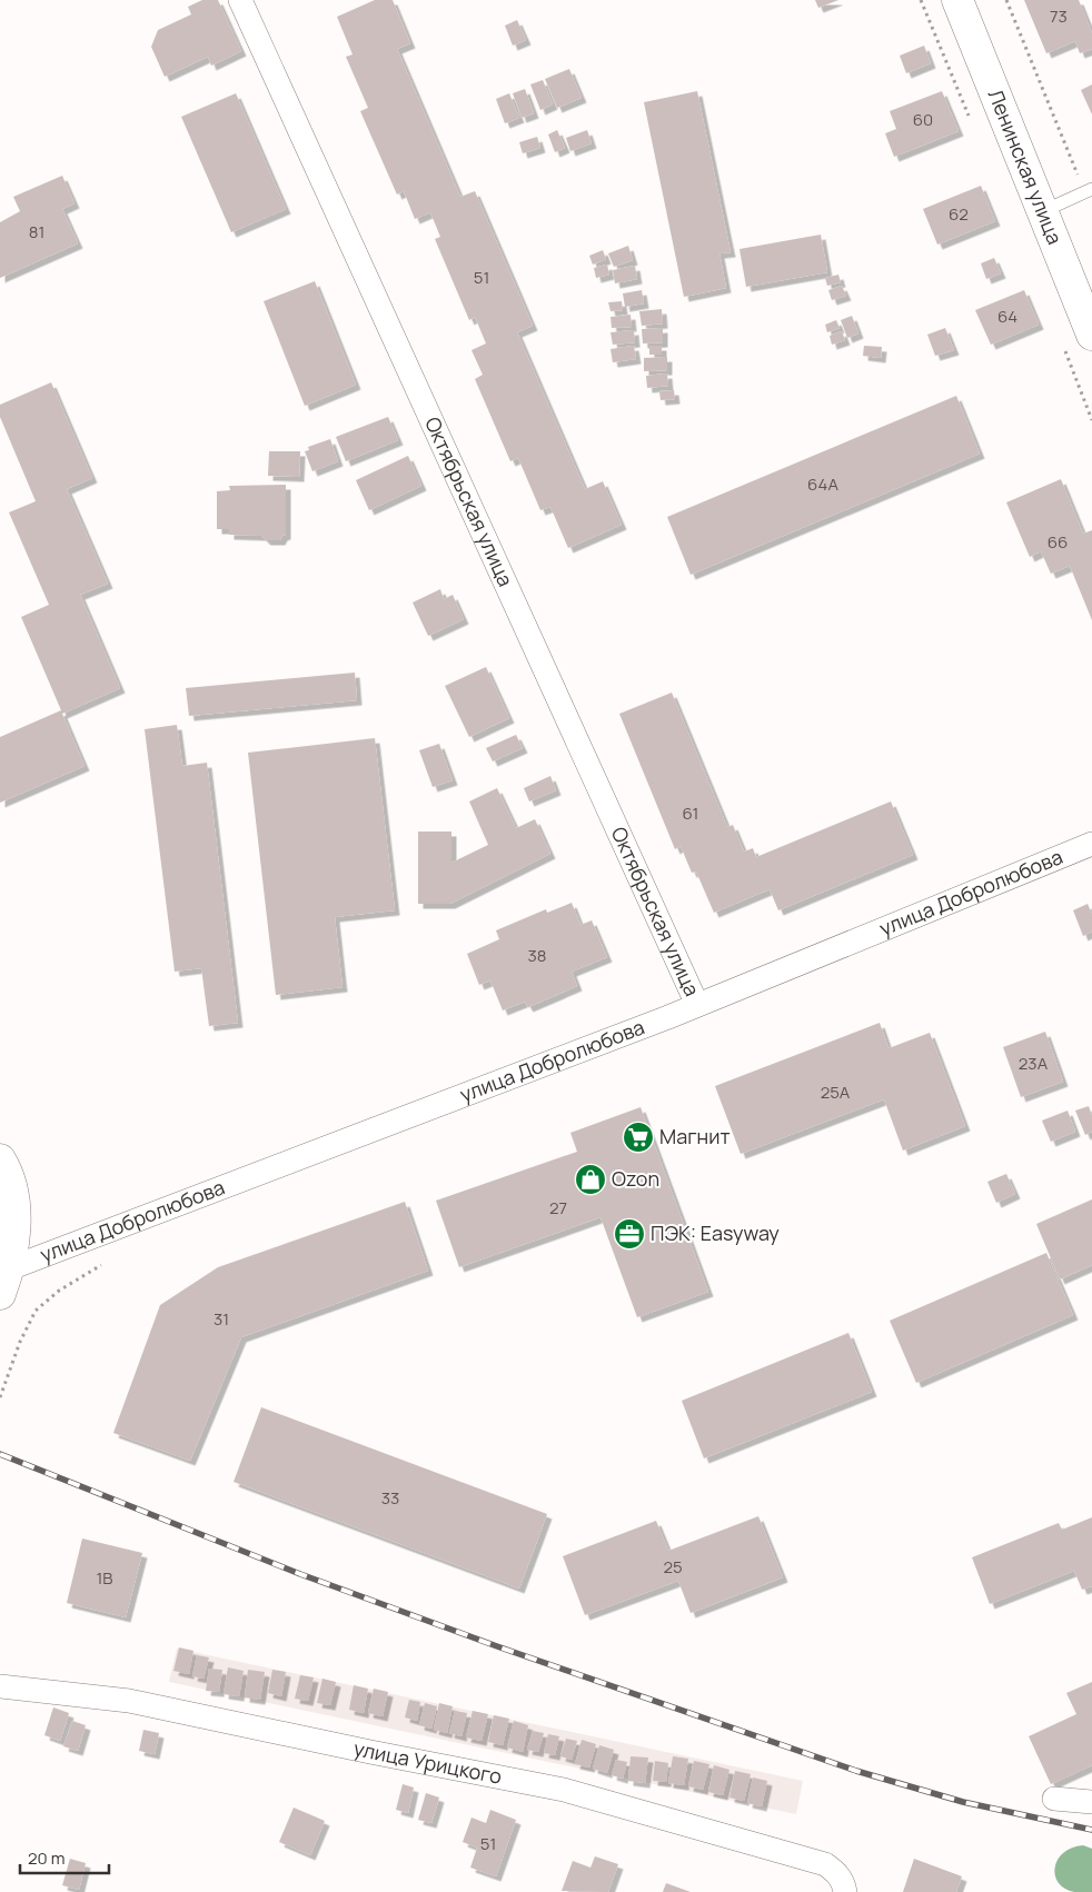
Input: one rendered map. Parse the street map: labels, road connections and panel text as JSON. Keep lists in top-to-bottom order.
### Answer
{
  "streets": {
    "main road": ["Ленинская улица"],
    "street": ["Октябрьская улица", "улица Добролюбова", "улица Урицкого"]
  },
  "crossings": [
    ["Октябрьская улица", "улица Добролюбова"]
  ],
  "places": {
    "supermarket": ["Магнит"],
    "shop": ["Ozon"],
    "office": ["ПЭК: Easyway"]
  },
  "house_numbers": [
    "73",
    "60",
    "62",
    "81",
    "51",
    "64",
    "64А",
    "66",
    "61",
    "38",
    "23А",
    "25А",
    "27",
    "31",
    "33",
    "25",
    "1В",
    "51"
  ],
  "scale_bar": "20 m"
}
